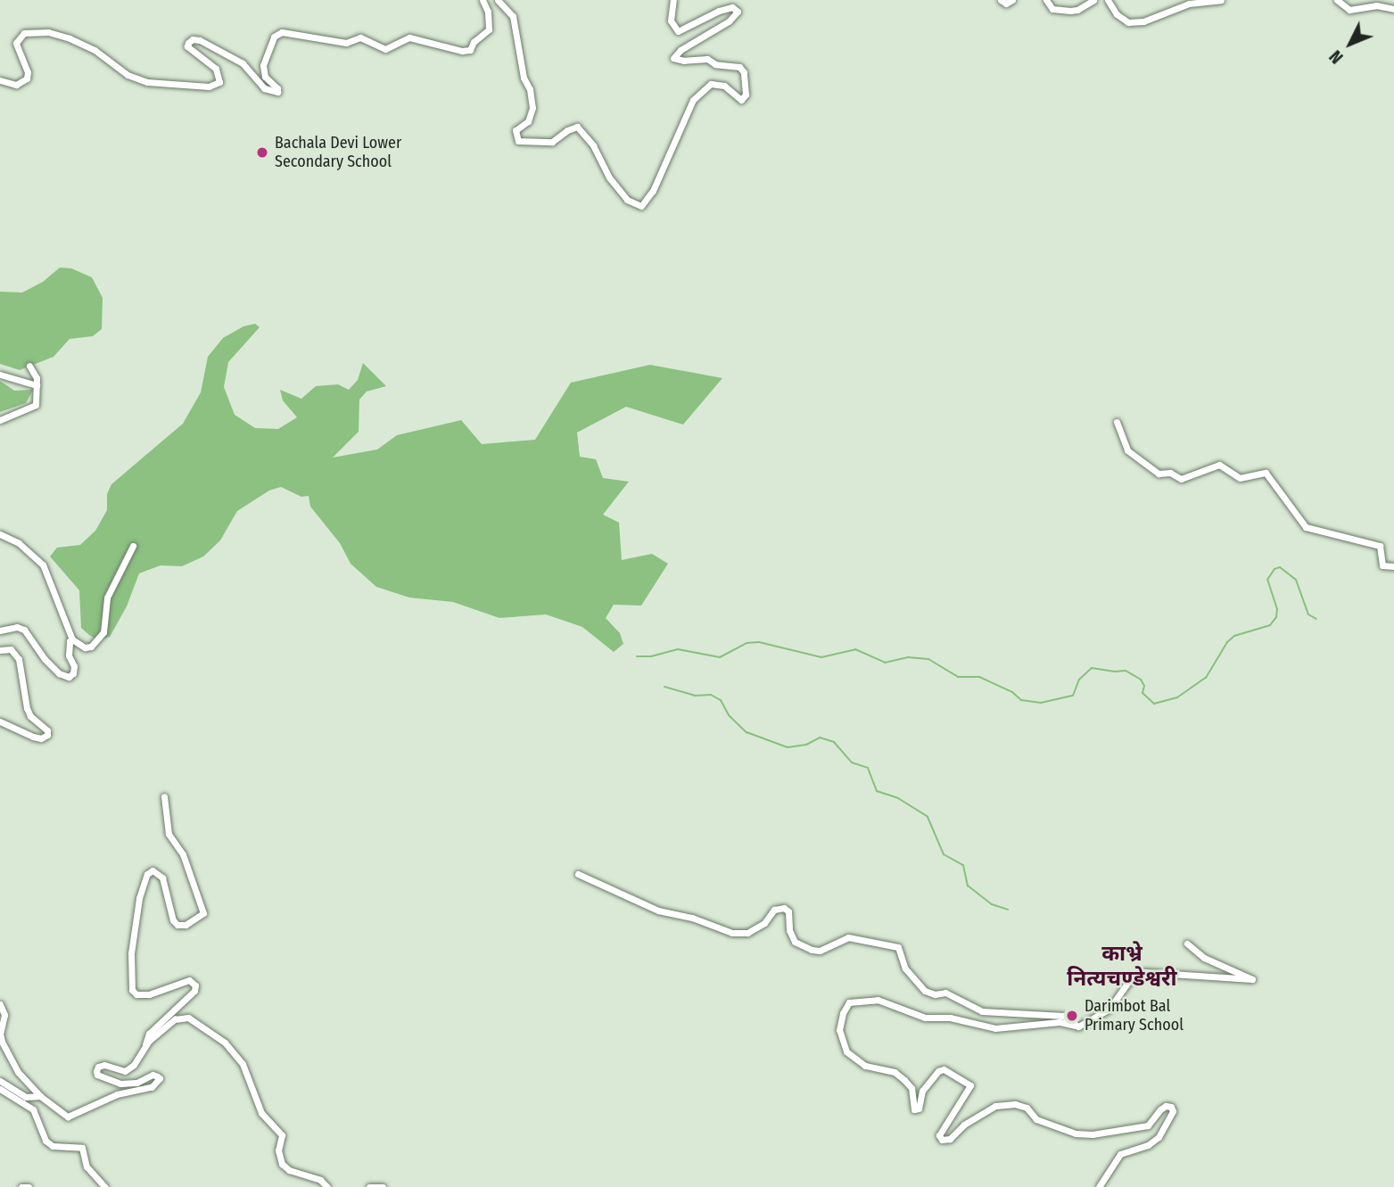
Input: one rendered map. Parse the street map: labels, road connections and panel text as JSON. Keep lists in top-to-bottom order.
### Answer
{
  "districts": ["काभ्रे नित्यचण्डेश्वरी"],
  "places": ["Bachala Devi Lower Secondary School", "Darimbot Bal Primary School"],
  "north": "bottom left"
}
